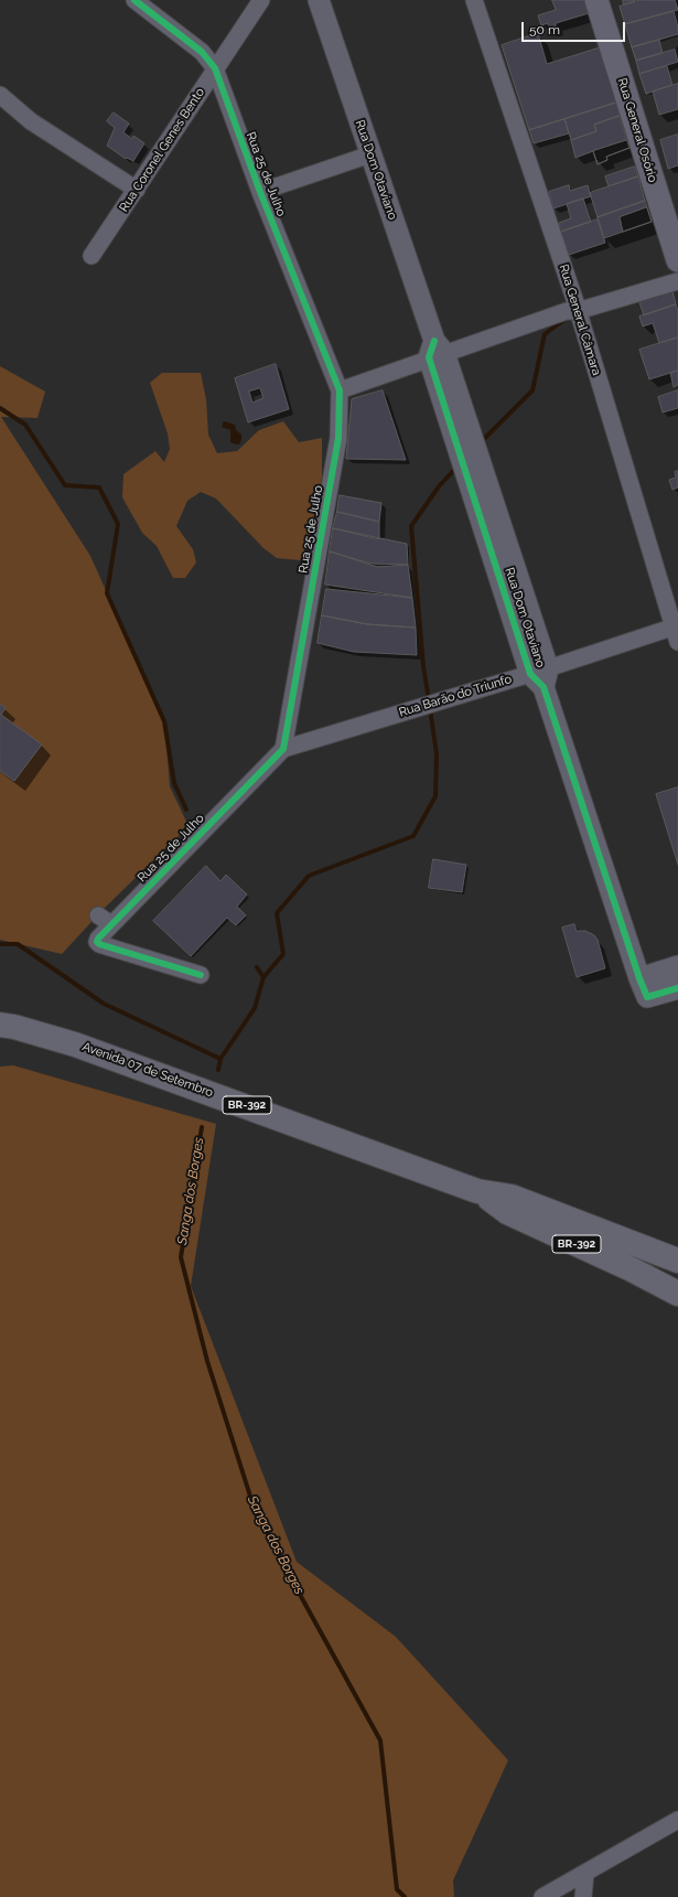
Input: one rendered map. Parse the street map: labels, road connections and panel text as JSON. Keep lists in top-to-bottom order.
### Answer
{
  "streets": {
    "highway": ["Avenida 07 de Setembro", "BR-392"],
    "main road": ["Rua General Osório"],
    "street": [
      "Rua Coronel Genes Bento",
      "Rua Dom Otaviano",
      "Rua 25 de Julho",
      "Rua General Câmara",
      "Rua Barão do Triunfo"
    ]
  },
  "crossings": [
    ["Rua Coronel Genes Bento", "Rua 25 de Julho"],
    ["Rua Dom Otaviano", "Rua Barão do Triunfo"],
    ["Rua 25 de Julho", "Rua Barão do Triunfo"],
    ["Rua General Câmara", "Rua Barão do Triunfo"]
  ],
  "water": ["Sanga dos Borges"],
  "scale_bar": "50 m"
}
